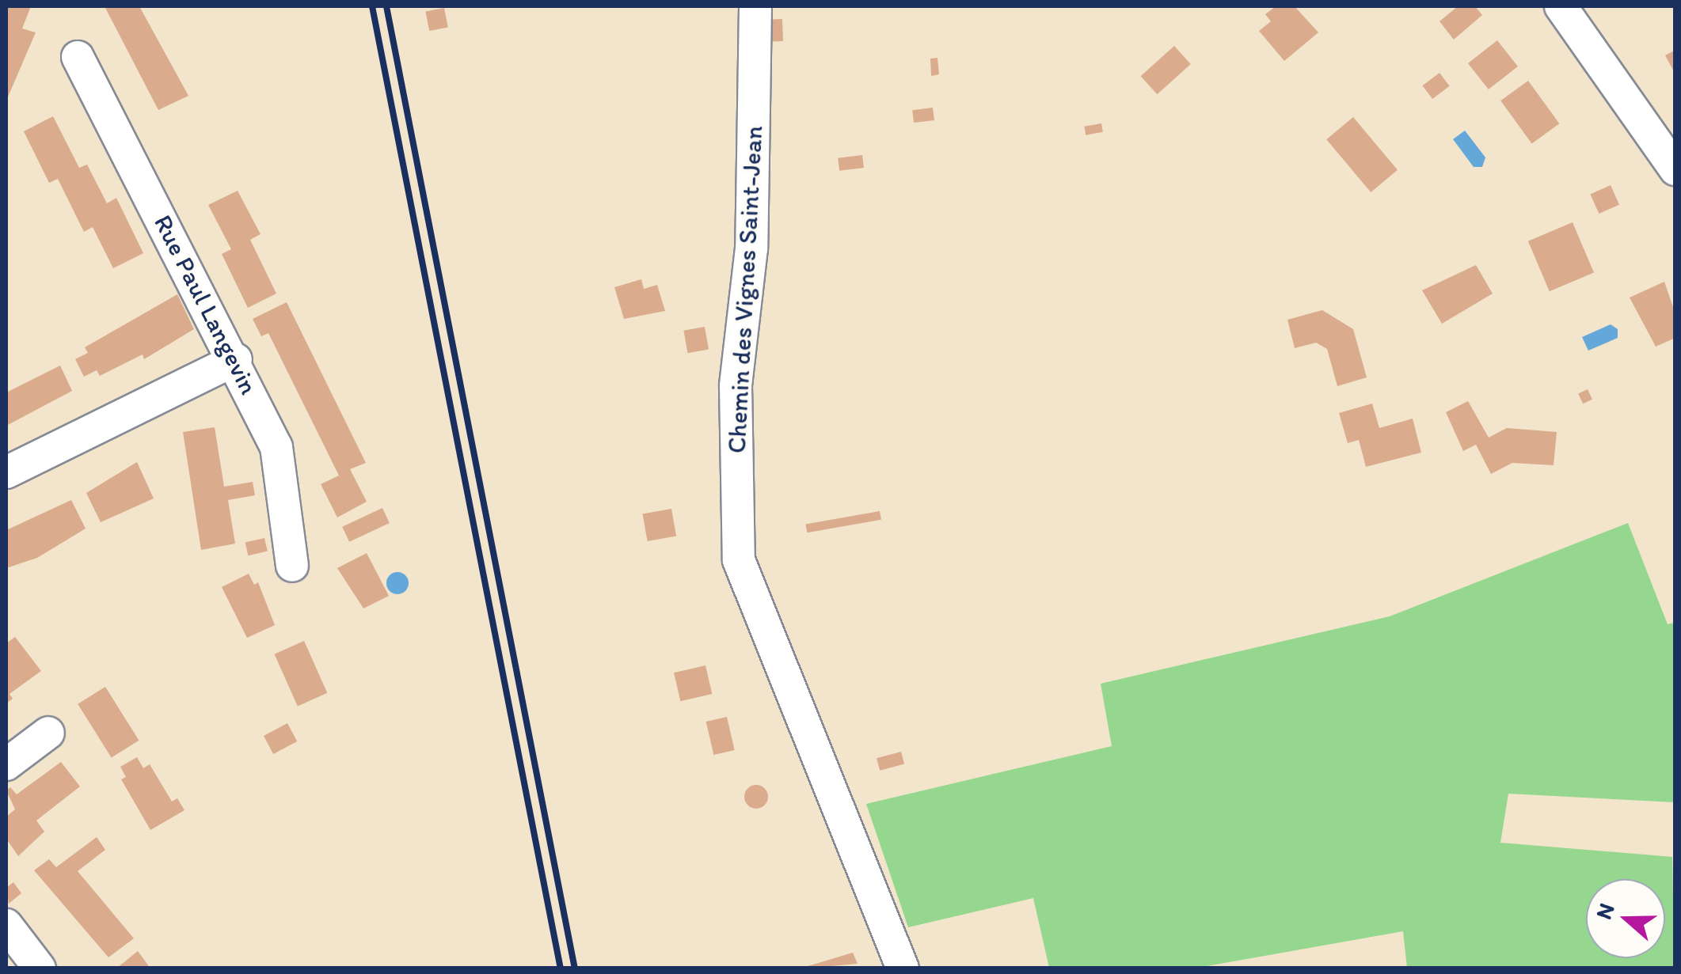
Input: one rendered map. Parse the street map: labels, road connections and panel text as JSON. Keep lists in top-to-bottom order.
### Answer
{
  "streets": {
    "street": ["Chemin des Vignes Saint-Jean", "Rue Paul Langevin"]
  },
  "north": "left"
}
